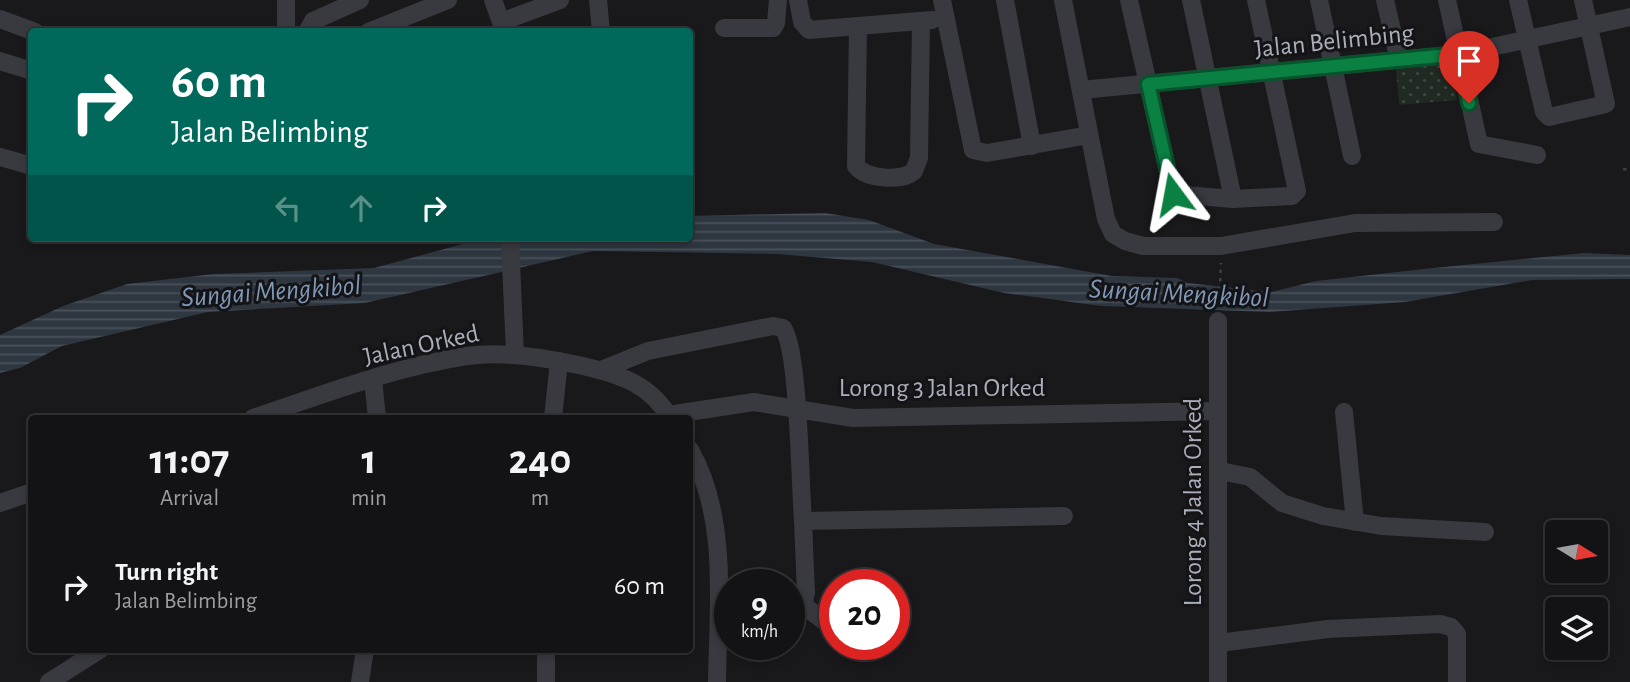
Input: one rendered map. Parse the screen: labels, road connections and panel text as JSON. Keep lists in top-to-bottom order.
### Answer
{
  "streets": {
    "street": [
      "Jalan Belimbing",
      "Jalan Orked",
      "Lorong 3 Jalan Orked",
      "Lorong 4 Jalan Orked"
    ]
  },
  "crossings": [
    ["Lorong 3 Jalan Orked", "Lorong 4 Jalan Orked"]
  ],
  "water": ["Sungai Mengkibol"],
  "north": "right",
  "page": {
    "turn": ["60 m", "Jalan Belimbing"],
    "eta": [
      "11:07",
      "Arrival",
      "1",
      "min",
      "240",
      "m"
    ],
    "list": [
      {
        "name": "Turn right",
        "note": "Jalan Belimbing",
        "value": "60 m"
      }
    ],
    "speed": "9 km/h",
    "limit": "20"
  }
}
